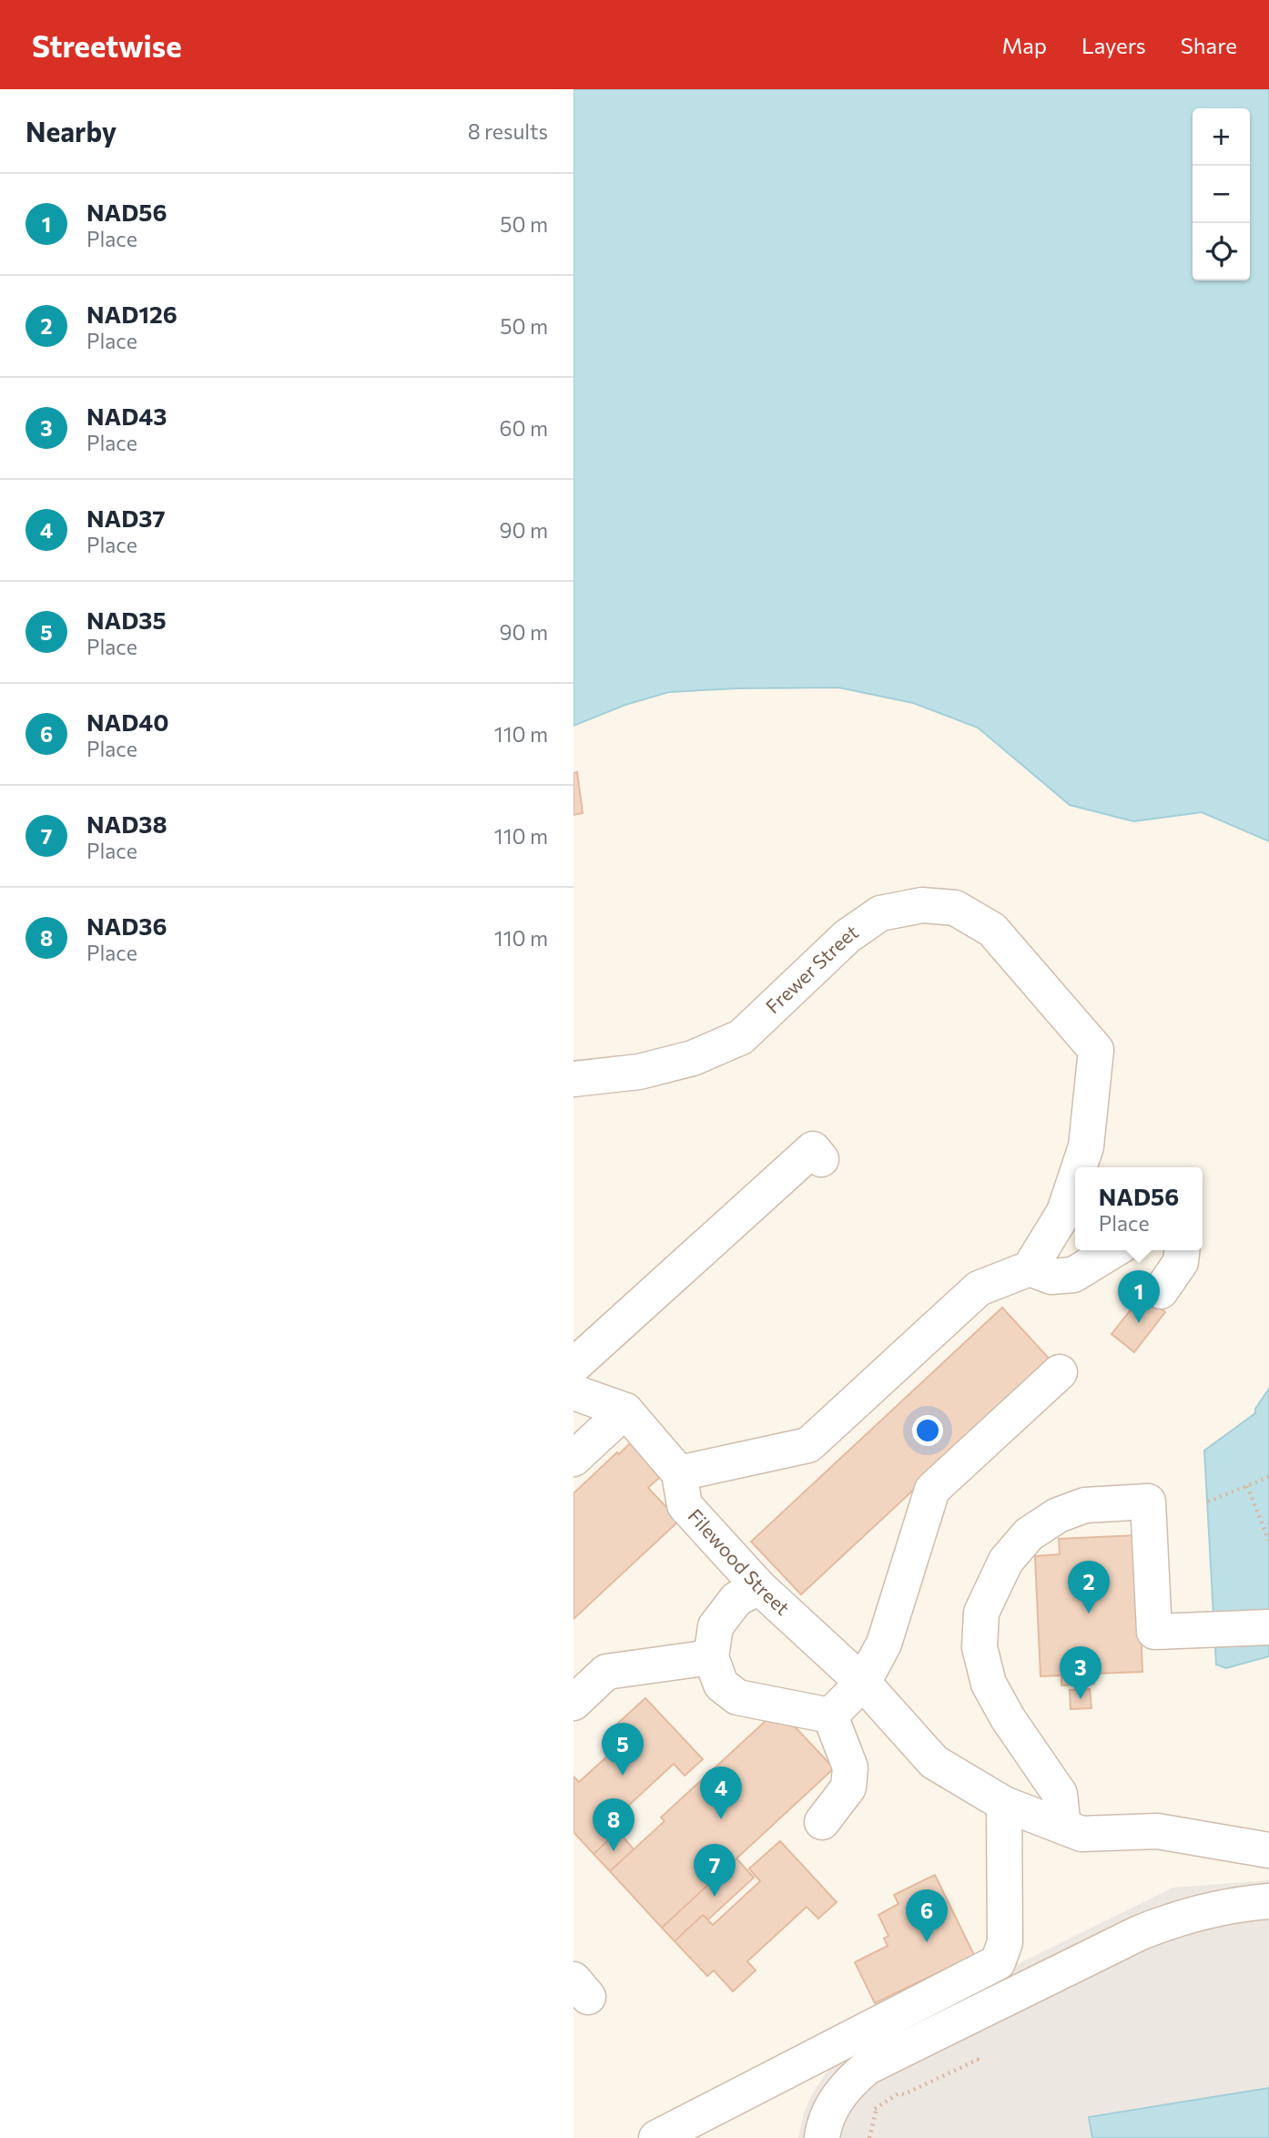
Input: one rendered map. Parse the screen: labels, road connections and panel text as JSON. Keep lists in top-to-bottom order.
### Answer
{
  "streets": {
    "lane": ["Frewer Street", "Filewood Street"]
  },
  "page": {
    "header": "Streetwise",
    "nav": ["Map", "Layers", "Share"],
    "heading": ["Nearby", "8 results"],
    "map_buttons": ["+", "−"],
    "list": [
      {
        "mark": "1",
        "name": "NAD56",
        "note": "Place",
        "value": "50 m"
      },
      {
        "mark": "2",
        "name": "NAD126",
        "note": "Place",
        "value": "50 m"
      },
      {
        "mark": "3",
        "name": "NAD43",
        "note": "Place",
        "value": "60 m"
      },
      {
        "mark": "4",
        "name": "NAD37",
        "note": "Place",
        "value": "90 m"
      },
      {
        "mark": "5",
        "name": "NAD35",
        "note": "Place",
        "value": "90 m"
      },
      {
        "mark": "6",
        "name": "NAD40",
        "note": "Place",
        "value": "110 m"
      },
      {
        "mark": "7",
        "name": "NAD38",
        "note": "Place",
        "value": "110 m"
      },
      {
        "mark": "8",
        "name": "NAD36",
        "note": "Place",
        "value": "110 m"
      }
    ],
    "popup": ["NAD56", "Place"],
    "pins": [
      "1",
      "2",
      "3",
      "5",
      "4",
      "8",
      "7",
      "6"
    ]
  }
}
